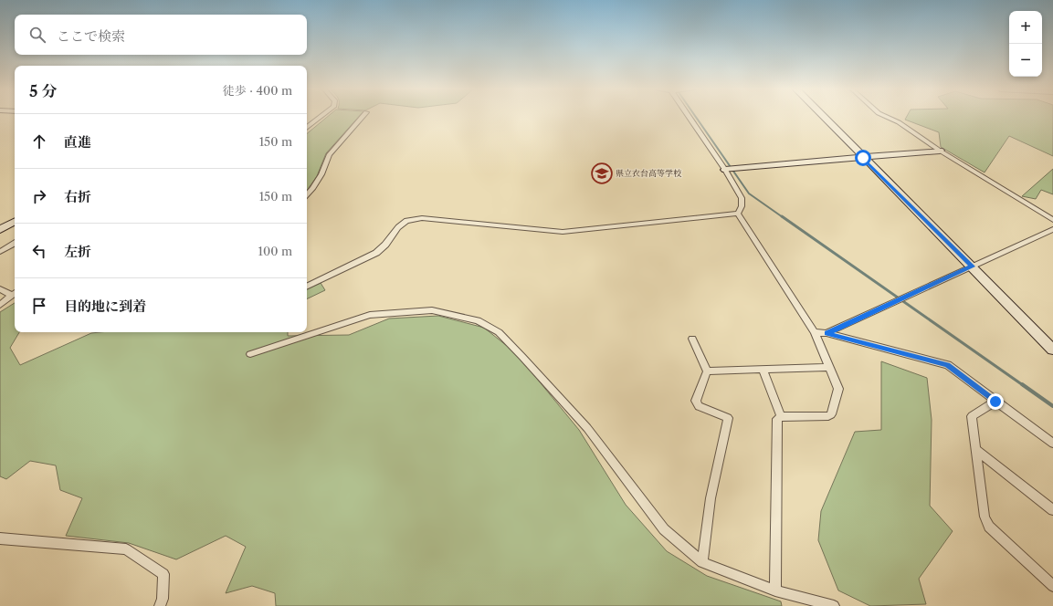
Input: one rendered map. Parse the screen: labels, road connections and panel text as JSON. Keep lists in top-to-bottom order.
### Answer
{
  "places": {
    "school or university": ["県立衣台高等学校"]
  },
  "page": {
    "map_buttons": ["+", "−"],
    "search": "ここで検索",
    "heading": ["5 分", "徒歩 · 400 m"],
    "list": [
      ["直進", "150 m"],
      ["右折", "150 m"],
      ["左折", "100 m"],
      "目的地に到着"
    ]
  }
}
